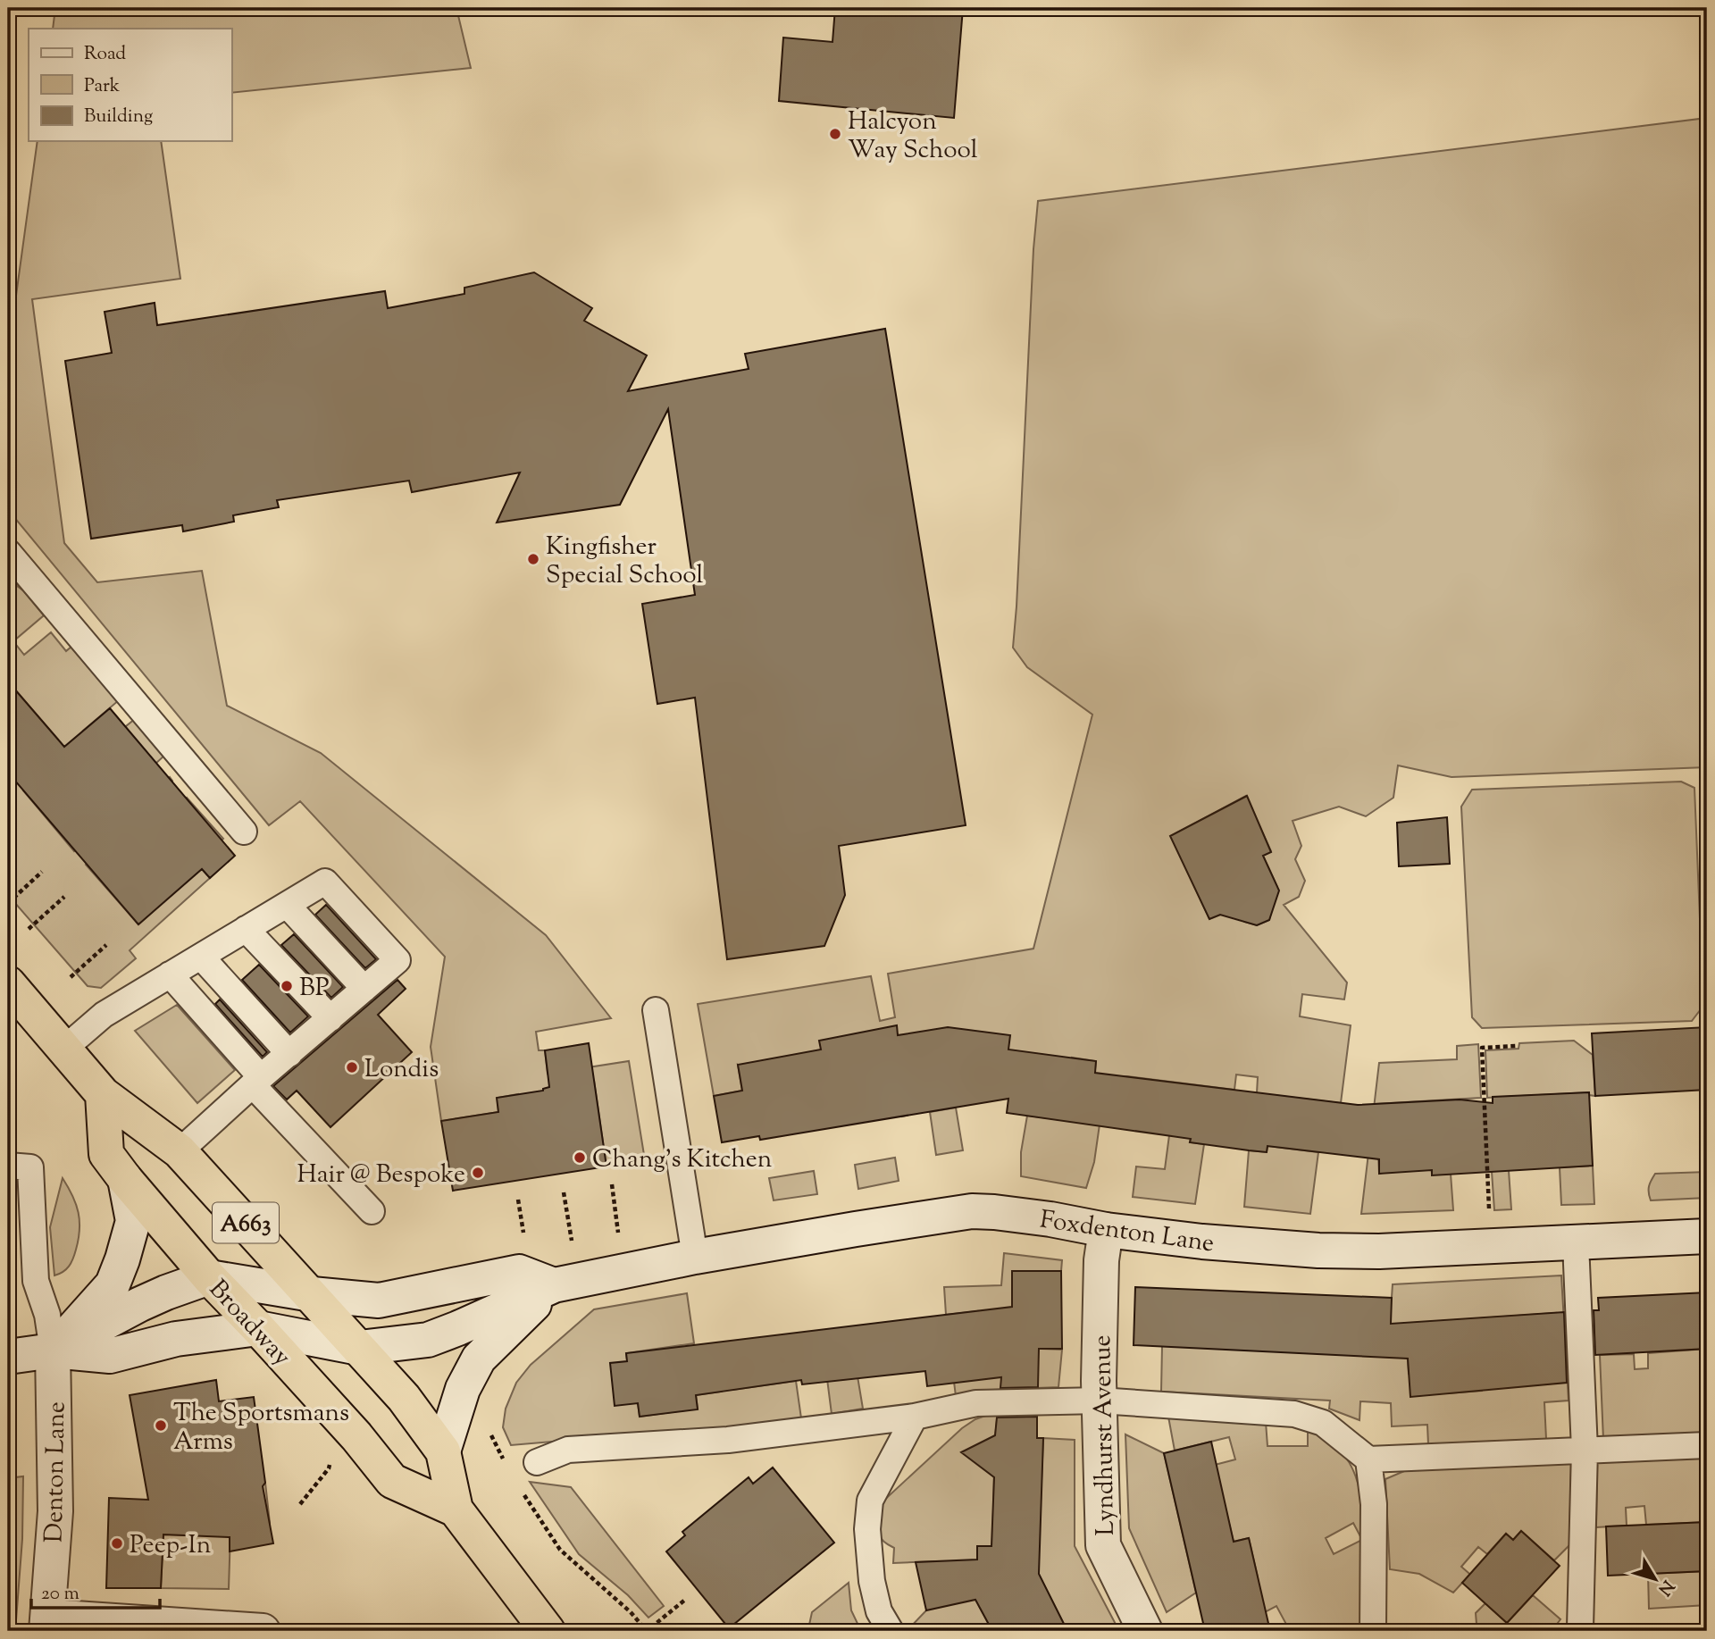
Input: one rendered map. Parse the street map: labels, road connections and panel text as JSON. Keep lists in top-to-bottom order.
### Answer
{
  "streets": {
    "highway": ["A663", "Broadway"],
    "main road": ["Foxdenton Lane", "Lyndhurst Avenue", "Denton Lane"]
  },
  "crossings": [
    ["Foxdenton Lane", "Broadway"],
    ["Foxdenton Lane", "Lyndhurst Avenue"],
    ["Foxdenton Lane", "Denton Lane"]
  ],
  "places": [
    "Halcyon Way School",
    "Kingfisher Special School",
    "BP",
    "Londis",
    "Chang's Kitchen",
    "Hair @ Bespoke",
    "The Sportsmans Arms",
    "Peep-In"
  ],
  "legend": ["Road", "Park", "Building"],
  "scale_bar": "20 m",
  "north": "bottom right"
}
